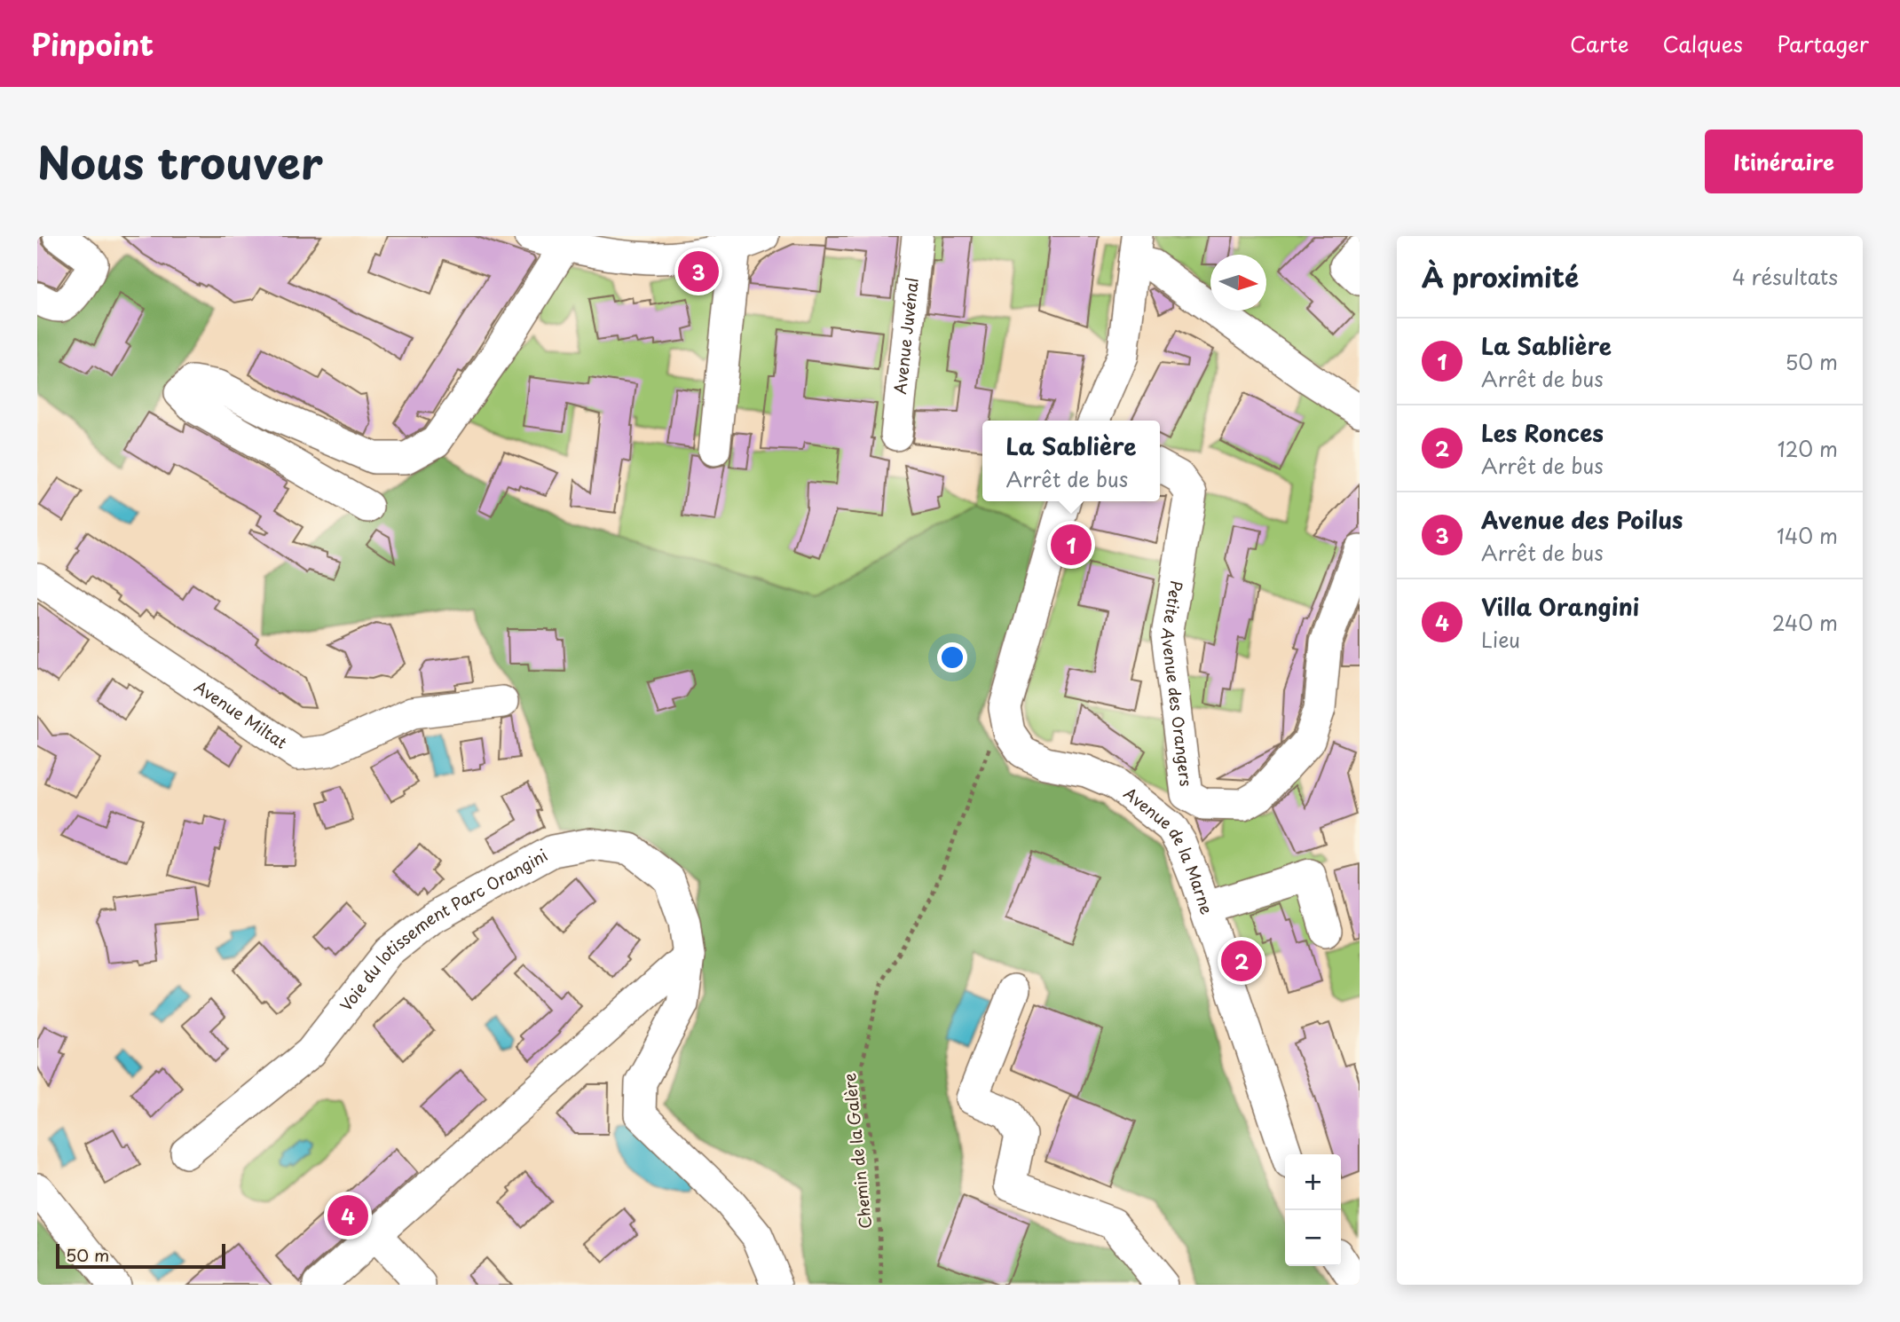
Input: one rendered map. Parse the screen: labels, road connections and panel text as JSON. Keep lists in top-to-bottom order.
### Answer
{
  "streets": {
    "street": [
      "Avenue Juvénal",
      "Petite Avenue des Orangers",
      "Avenue Miltat",
      "Avenue de la Marne",
      "Voie du lotissement Parc Orangini"
    ],
    "path": ["Chemin de la Galère"]
  },
  "crossings": [
    ["Avenue de la Marne", "Chemin de la Galère"]
  ],
  "scale_bar": "50 m",
  "north": "right",
  "page": {
    "header": "Pinpoint",
    "nav": ["Carte", "Calques", "Partager"],
    "title": "Nous trouver",
    "buttons": "Itinéraire",
    "heading": ["À proximité", "4 résultats"],
    "pins": [
      "3",
      "1",
      "2",
      "4"
    ],
    "list": [
      {
        "mark": "1",
        "name": "La Sablière",
        "note": "Arrêt de bus",
        "value": "50 m"
      },
      {
        "mark": "2",
        "name": "Les Ronces",
        "note": "Arrêt de bus",
        "value": "120 m"
      },
      {
        "mark": "3",
        "name": "Avenue des Poilus",
        "note": "Arrêt de bus",
        "value": "140 m"
      },
      {
        "mark": "4",
        "name": "Villa Orangini",
        "note": "Lieu",
        "value": "240 m"
      }
    ],
    "popup": ["La Sablière", "Arrêt de bus"],
    "map_buttons": ["+", "−"],
    "scale": "50 m"
  }
}
